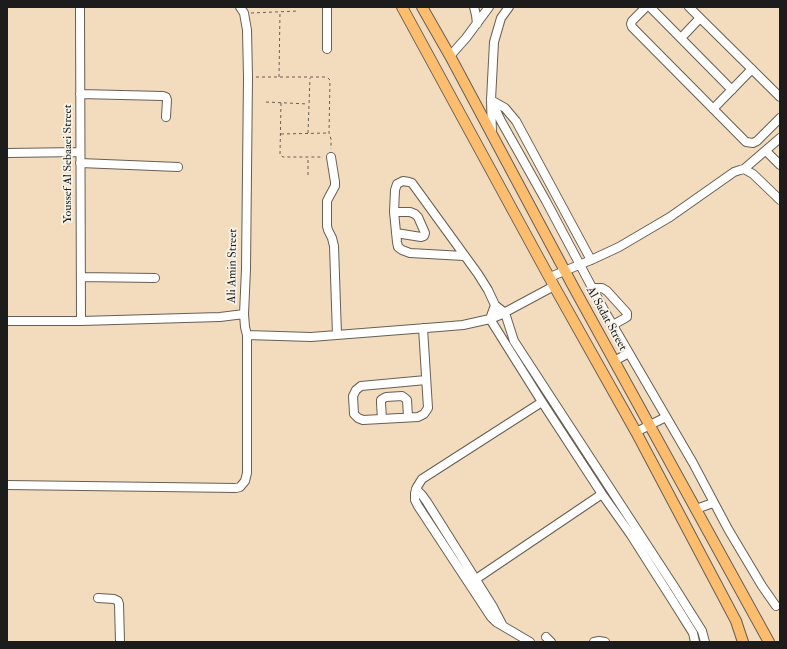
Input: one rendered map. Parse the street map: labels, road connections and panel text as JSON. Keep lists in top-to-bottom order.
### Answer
{
  "streets": {
    "main road": ["Al Sadat Street"],
    "street": ["Youssef Al Sebaaei Street", "Ali Amin Street"]
  },
  "crossings": [
    ["Youssef Al Sebaaei Street", "Ali Amin Street"]
  ]
}
